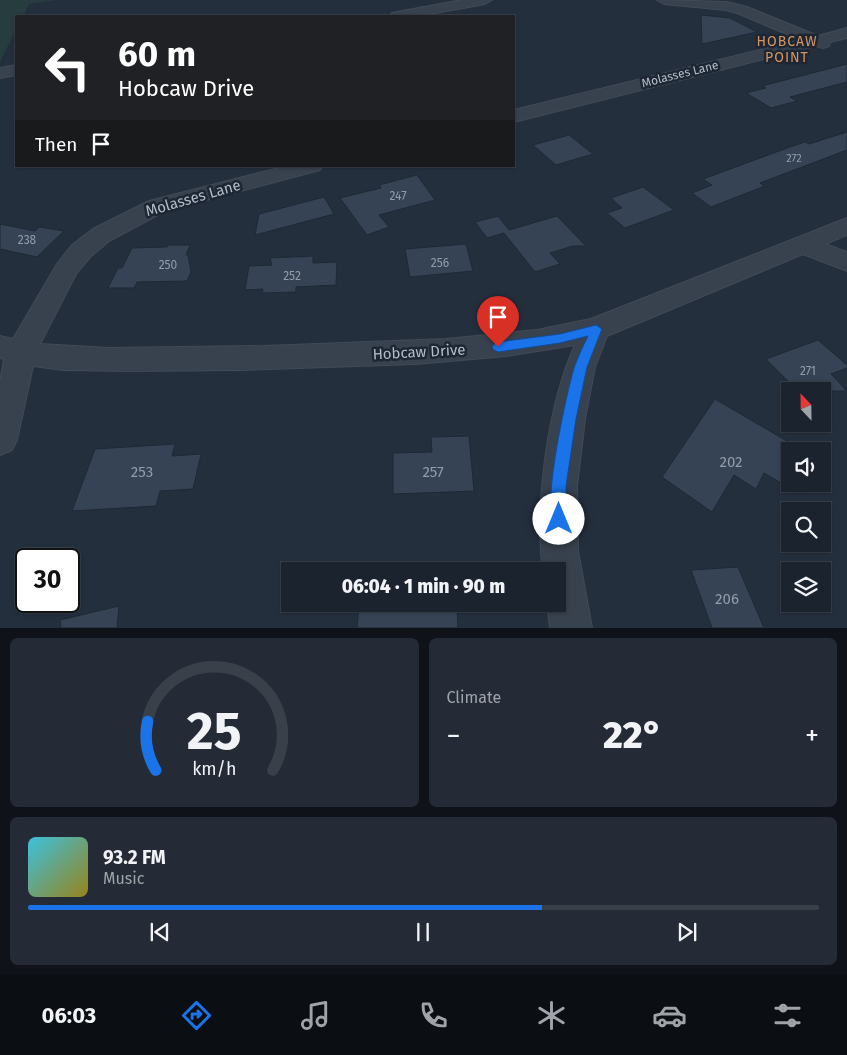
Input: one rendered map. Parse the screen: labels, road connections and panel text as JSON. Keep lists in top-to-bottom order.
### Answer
{
  "streets": {
    "street": ["Molasses Lane", "Hobcaw Drive"]
  },
  "crossings": [
    ["Molasses Lane", "Hobcaw Drive"]
  ],
  "districts": ["HOBCAW POINT"],
  "house_numbers": [
    "272",
    "247",
    "238",
    "256",
    "250",
    "252",
    "271",
    "202",
    "253",
    "257",
    "206"
  ],
  "north": "top",
  "page": {
    "turn": ["60 m", "Hobcaw Drive"],
    "then": "Then",
    "limit": "30",
    "trip": "06:04 · 1 min · 90 m",
    "tile": "Climate",
    "heat": ["−", "22°", "+"],
    "song": ["93.2 FM", "Music"],
    "tabs": "06:03",
    "gauge": ["25", "km/h"]
  }
}
